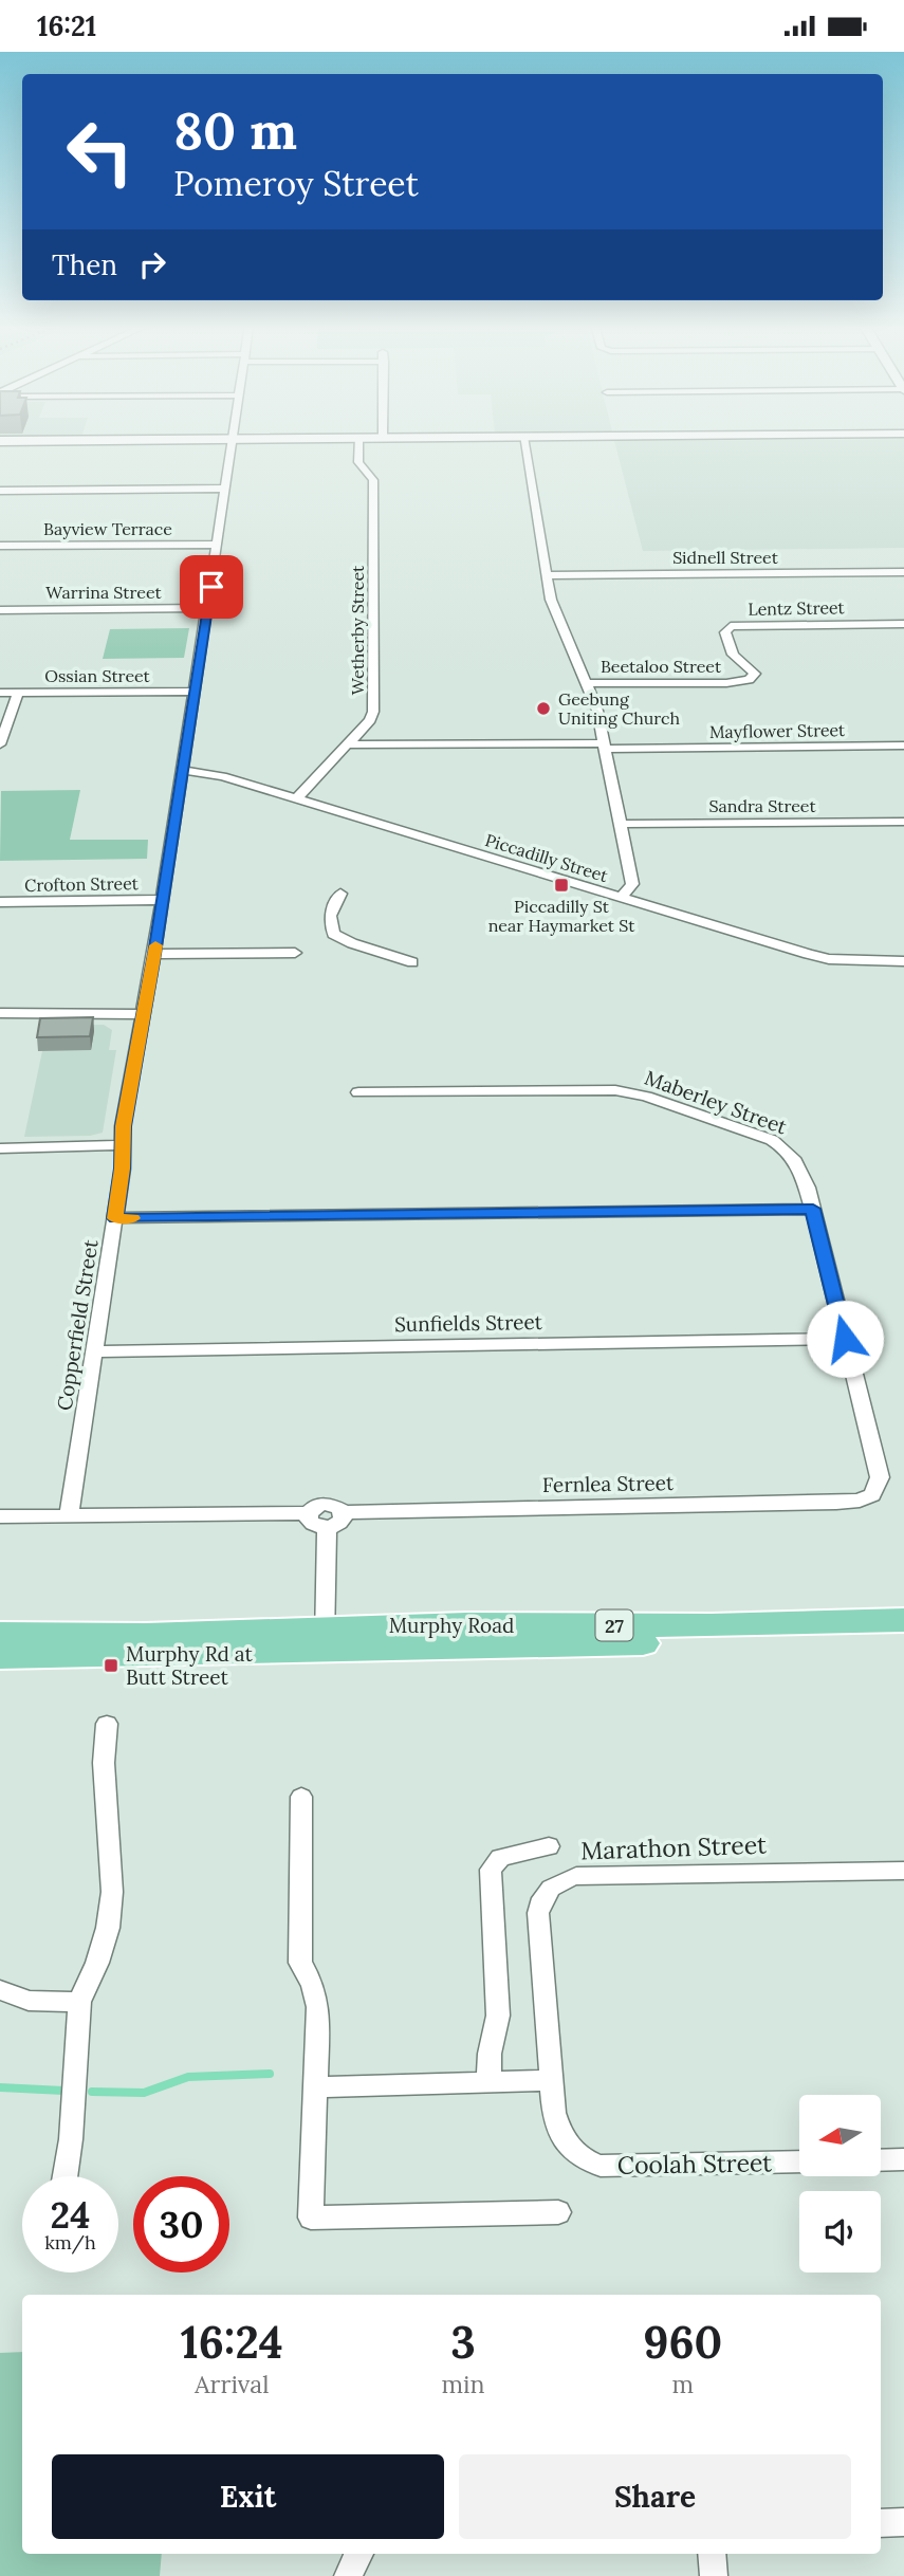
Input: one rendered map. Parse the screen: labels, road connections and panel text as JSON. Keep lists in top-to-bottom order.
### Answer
{
  "streets": {
    "main road": ["Murphy Road", "27"],
    "street": [
      "Bayview Terrace",
      "Sidnell Street",
      "Warrina Street",
      "Lentz Street",
      "Wetherby Street",
      "Beetaloo Street",
      "Ossian Street",
      "Mayflower Street",
      "Sandra Street",
      "Piccadilly Street",
      "Crofton Street",
      "Maberley Street",
      "Sunfields Street",
      "Copperfield Street",
      "Fernlea Street",
      "Marathon Street",
      "Coolah Street"
    ]
  },
  "crossings": [
    ["Bayview Terrace", "Copperfield Street"],
    ["Warrina Street", "Copperfield Street"],
    ["Lentz Street", "Beetaloo Street"],
    ["Wetherby Street", "Mayflower Street"],
    ["Wetherby Street", "Piccadilly Street"],
    ["Ossian Street", "Copperfield Street"],
    ["Piccadilly Street", "Copperfield Street"],
    ["Crofton Street", "Copperfield Street"],
    ["Maberley Street", "Sunfields Street"],
    ["Maberley Street", "Fernlea Street"],
    ["Sunfields Street", "Copperfield Street"],
    ["Marathon Street", "Coolah Street"]
  ],
  "places": {
    "other": ["Geebung Uniting Church"],
    "transit": ["Piccadilly St near Haymarket St", "Murphy Rd at Butt Street"]
  },
  "north": "left",
  "page": {
    "status": "16:21",
    "turn": ["80 m", "Pomeroy Street"],
    "then": "Then",
    "speed": "24 km/h",
    "limit": "30",
    "eta": [
      "16:24",
      "Arrival",
      "3",
      "min",
      "960",
      "m"
    ],
    "buttons": ["Exit", "Share"]
  }
}
